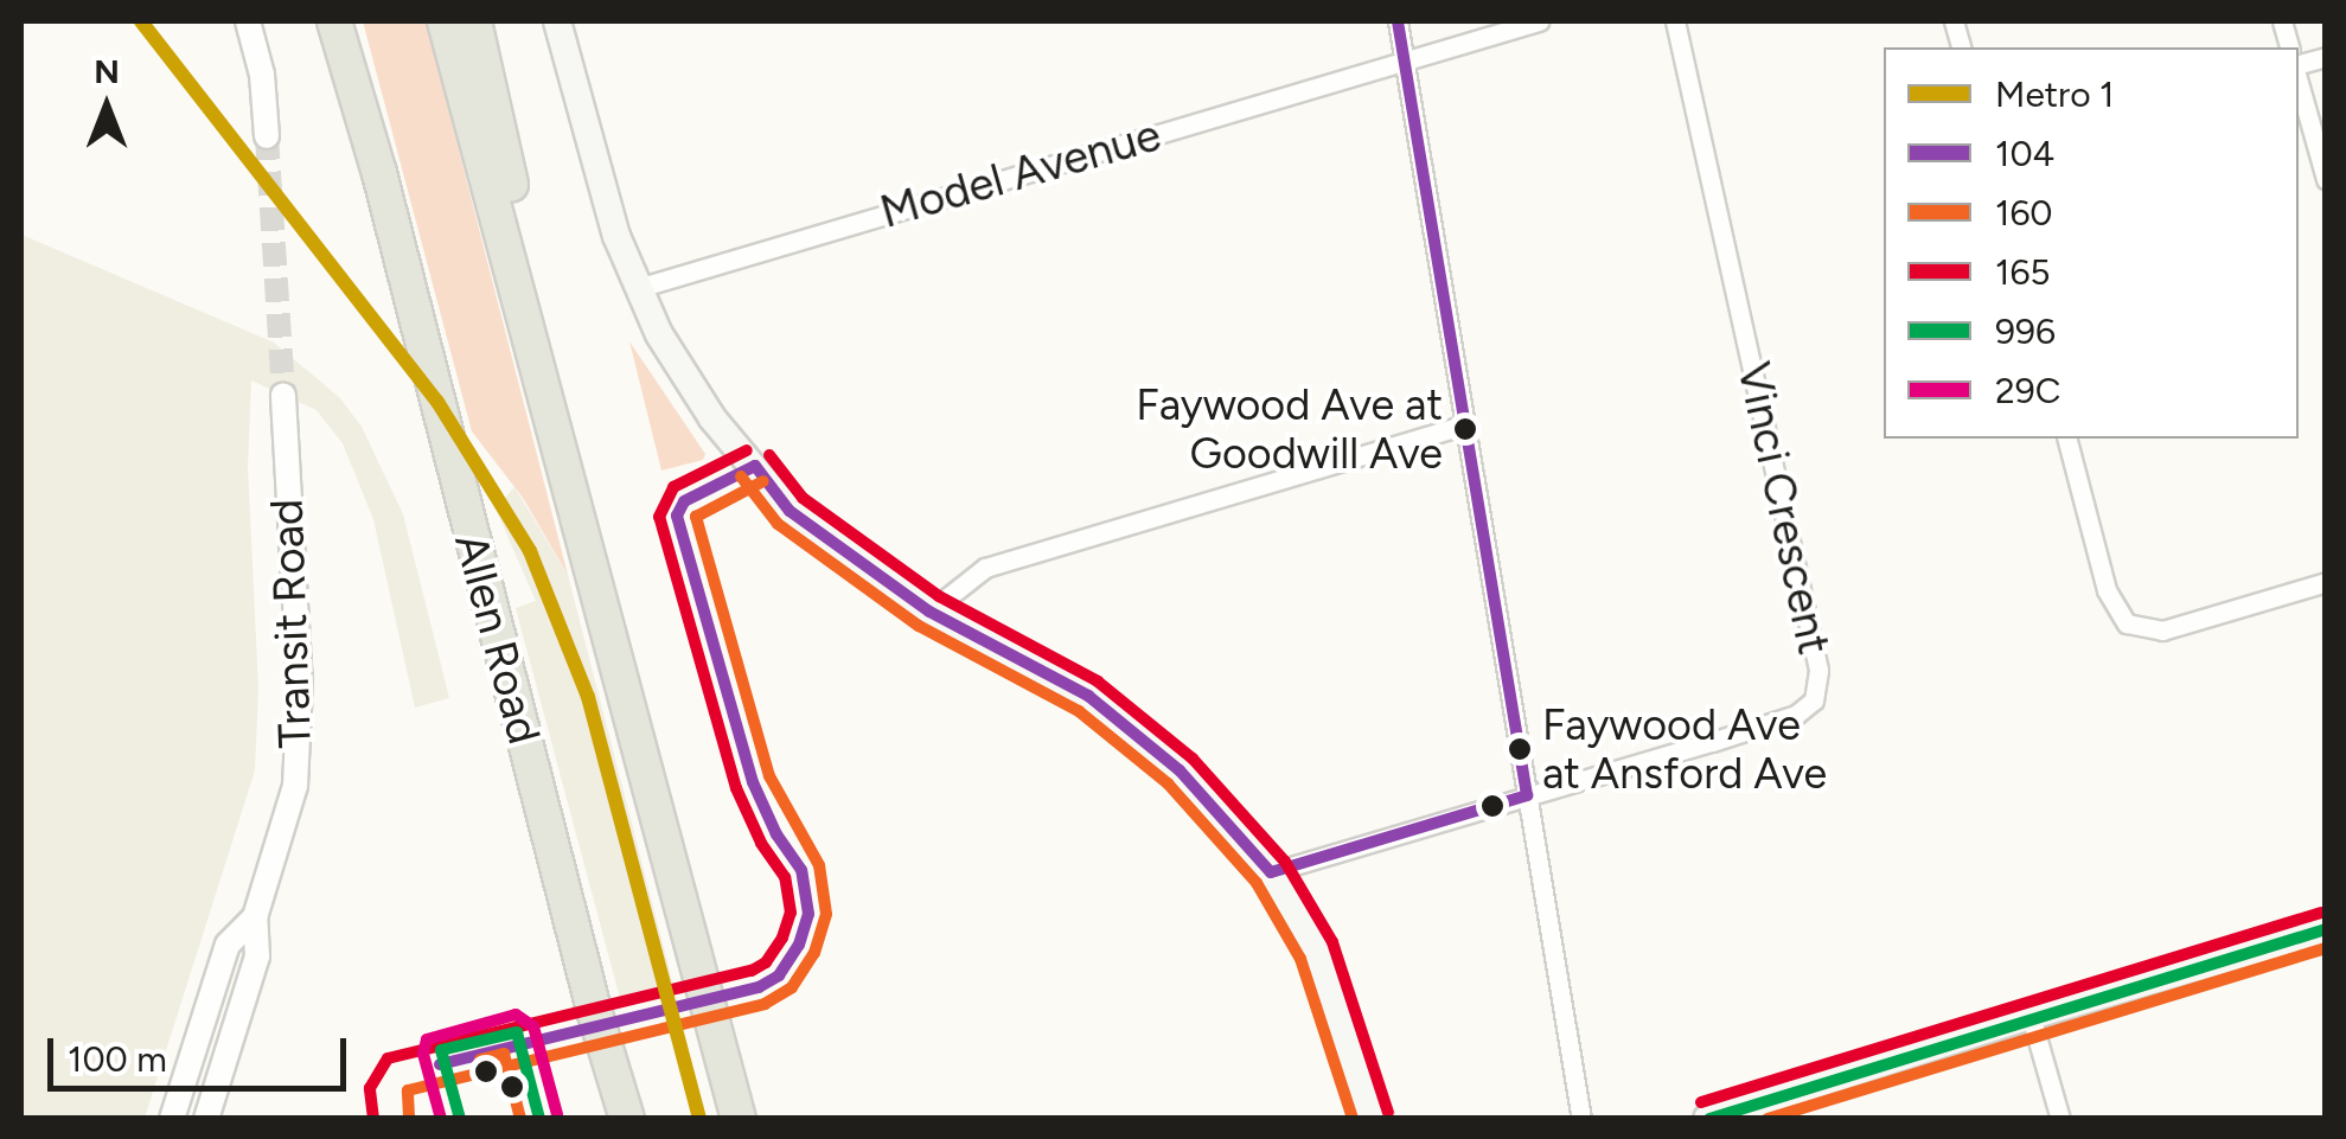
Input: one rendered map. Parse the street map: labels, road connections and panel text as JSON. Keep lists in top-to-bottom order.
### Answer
{
  "streets": {
    "highway": ["Allen Road"],
    "street": ["Model Avenue", "Vinci Crescent", "Transit Road"]
  },
  "places": ["Faywood Ave at Goodwill Ave", "Faywood Ave at Ansford Ave"],
  "lines": [
    "metro line 1",
    "transit line 104",
    "transit line 165",
    "transit line 160",
    "transit line 996",
    "transit line 29C"
  ],
  "legend": [
    "Metro 1",
    "104",
    "160",
    "165",
    "996",
    "29C"
  ],
  "scale_bar": "100 m",
  "north": "top"
}
